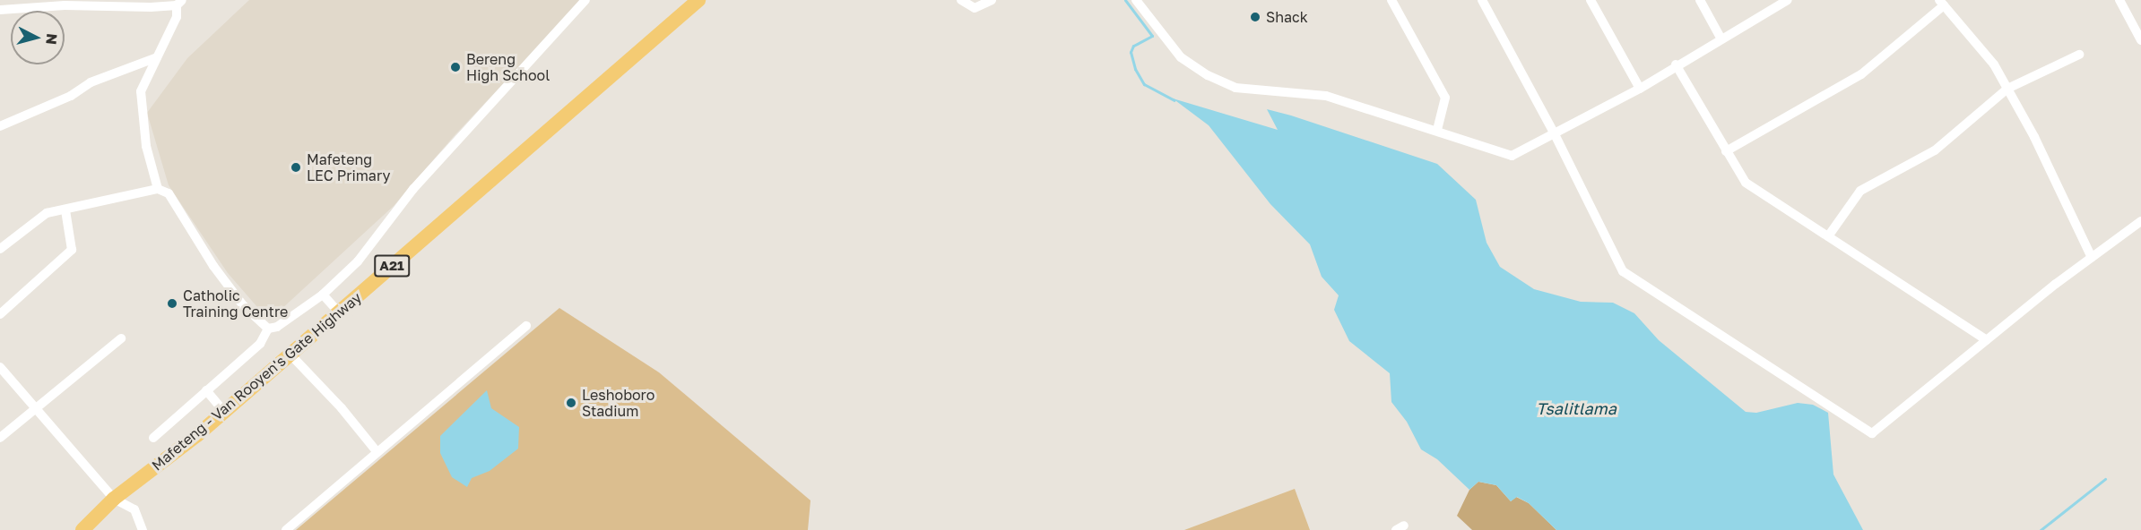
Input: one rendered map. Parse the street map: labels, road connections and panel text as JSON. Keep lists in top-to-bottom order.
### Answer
{
  "streets": {
    "main road": ["A21", "Mafeteng - Van Rooyen's Gate Highway"]
  },
  "water": ["Tsalitlama"],
  "places": [
    "Shack",
    "Bereng High School",
    "Mafeteng LEC Primary",
    "Catholic Training Centre",
    "Leshoboro Stadium"
  ],
  "north": "right"
}
